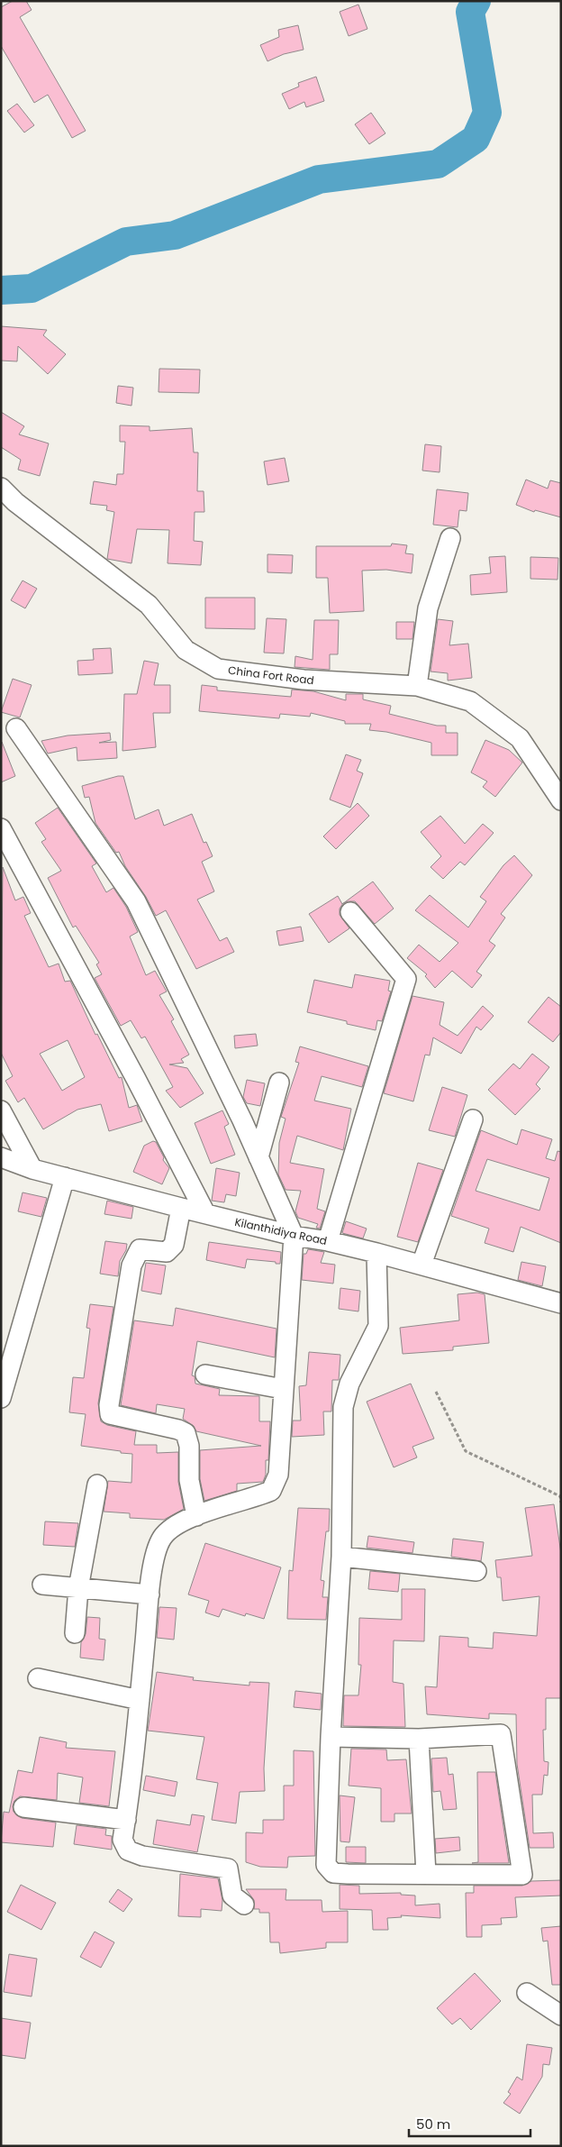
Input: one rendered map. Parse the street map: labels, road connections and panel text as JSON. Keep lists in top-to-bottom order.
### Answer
{
  "streets": {
    "street": ["China Fort Road", "Kilanthidiya Road"]
  },
  "scale_bar": "50 m"
}
